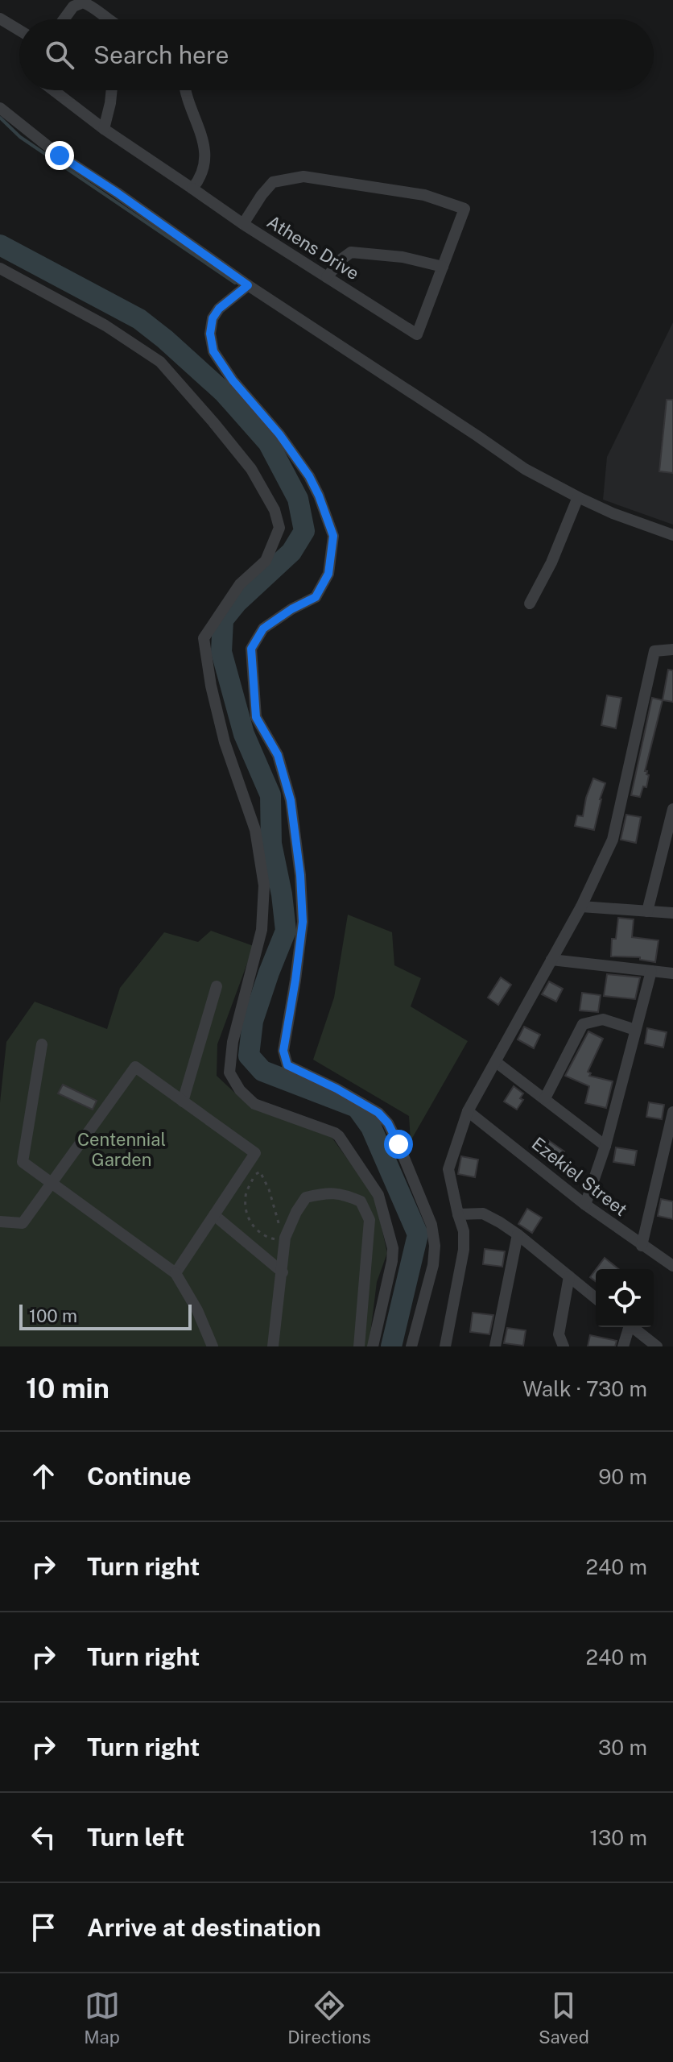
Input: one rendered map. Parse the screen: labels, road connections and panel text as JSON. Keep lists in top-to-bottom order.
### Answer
{
  "streets": {
    "street": ["Athens Drive", "Ezekiel Street"]
  },
  "parks": ["Centennial Garden"],
  "scale_bar": "100 m",
  "page": {
    "search": "Search here",
    "scale": "100 m",
    "heading": ["10 min", "Walk · 730 m"],
    "list": [
      ["Continue", "90 m"],
      ["Turn right", "240 m"],
      ["Turn right", "240 m"],
      ["Turn right", "30 m"],
      ["Turn left", "130 m"],
      "Arrive at destination"
    ],
    "nav": ["Map", "Directions", "Saved"]
  }
}
